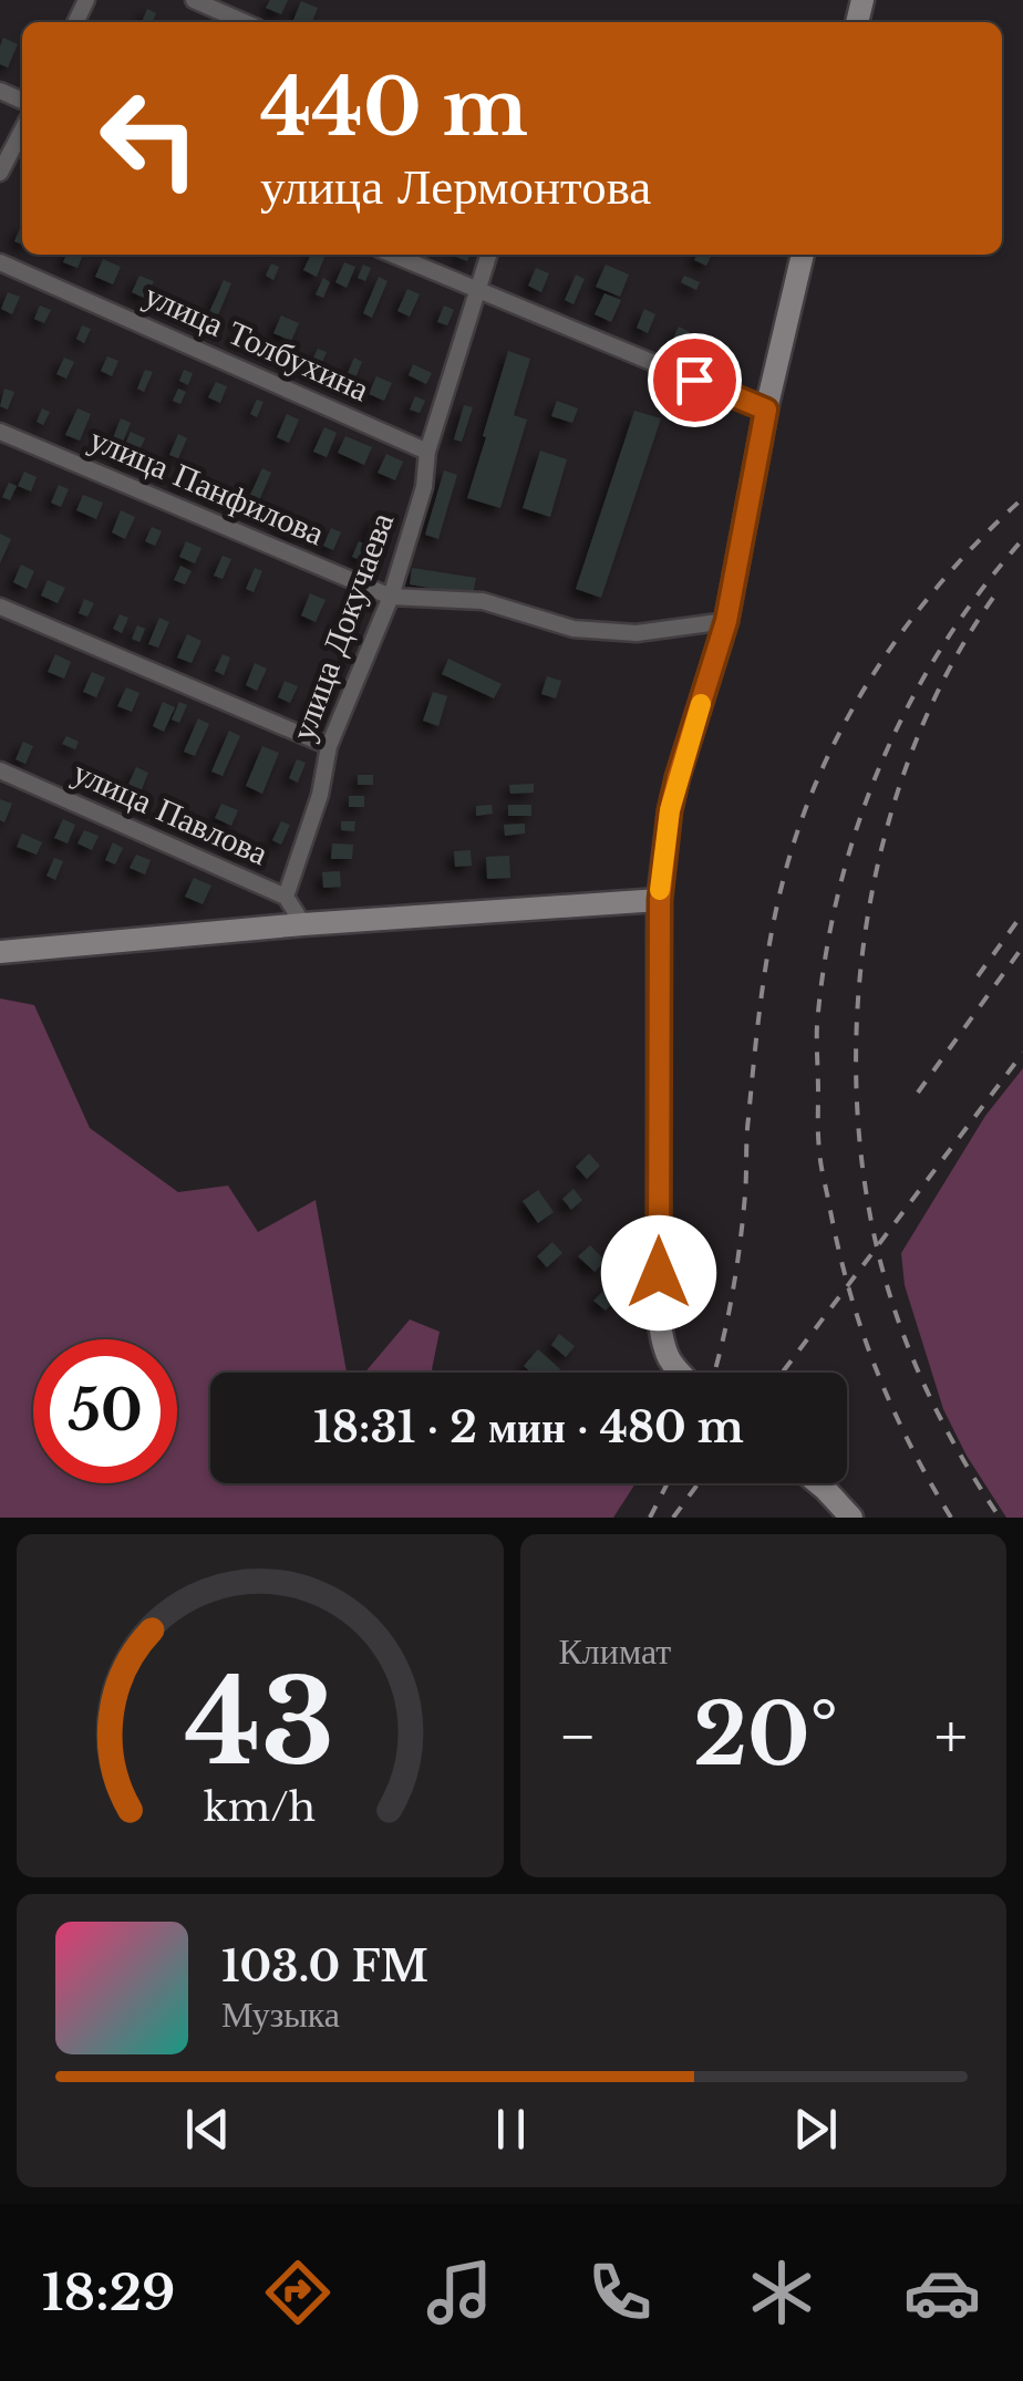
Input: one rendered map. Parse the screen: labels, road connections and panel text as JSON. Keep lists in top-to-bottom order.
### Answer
{
  "streets": {
    "street": [
      "улица Толбухина",
      "улица Панфилова",
      "улица Докучаева",
      "улица Павлова"
    ]
  },
  "crossings": [
    ["улица Толбухина", "улица Докучаева"],
    ["улица Панфилова", "улица Докучаева"],
    ["улица Докучаева", "улица Павлова"]
  ],
  "page": {
    "turn": ["440 m", "улица Лермонтова"],
    "limit": "50",
    "trip": "18:31 · 2 мин · 480 m",
    "tile": "Климат",
    "heat": ["−", "20°", "+"],
    "song": ["103.0 FM", "Музыка"],
    "tabs": "18:29",
    "gauge": ["43", "km/h"]
  }
}
